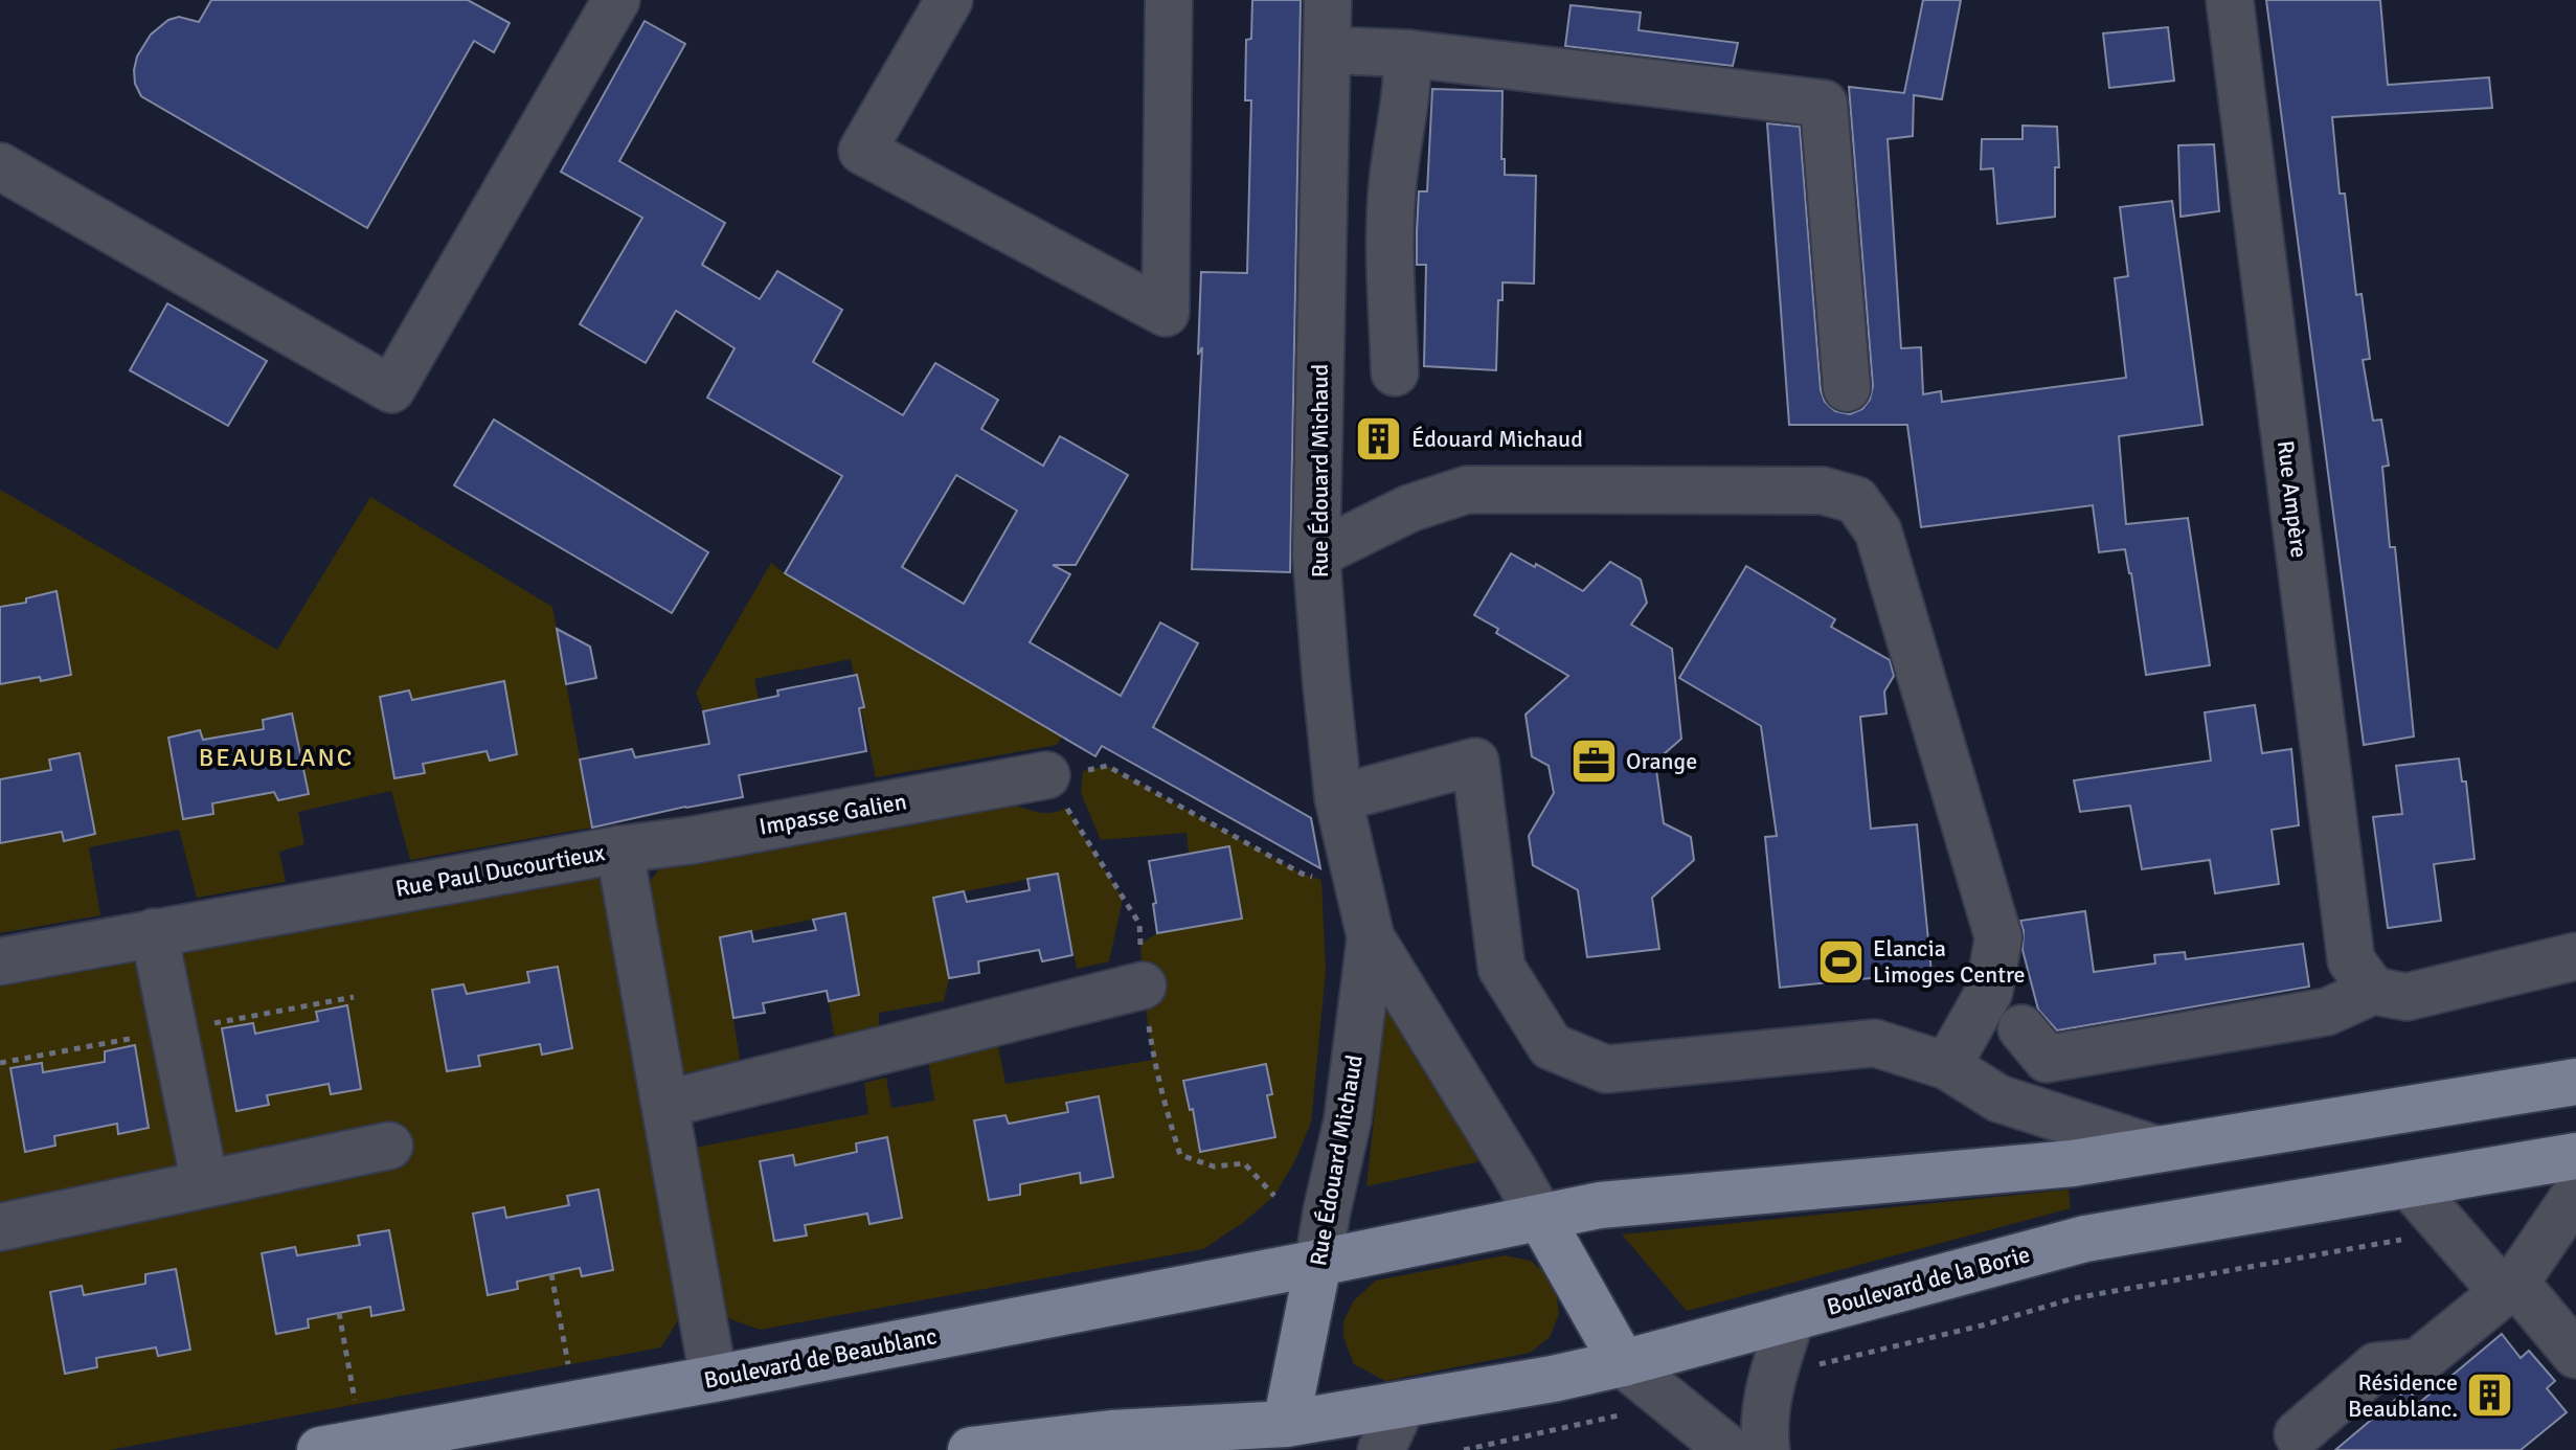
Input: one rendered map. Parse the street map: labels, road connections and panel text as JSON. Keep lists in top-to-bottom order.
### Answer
{
  "streets": {
    "main road": ["Rue Édouard Michaud", "Boulevard de la Borie", "Boulevard de Beaublanc"],
    "street": ["Rue Ampère", "Impasse Galien", "Rue Paul Ducourtieux"]
  },
  "crossings": [
    ["Rue Édouard Michaud", "Boulevard de la Borie"],
    ["Rue Édouard Michaud", "Boulevard de Beaublanc"],
    ["Impasse Galien", "Rue Paul Ducourtieux"],
    ["Rue Paul Ducourtieux", "Boulevard de Beaublanc"]
  ],
  "districts": ["BEAUBLANC"],
  "places": {
    "building": ["Édouard Michaud", "Résidence Beaublanc."],
    "office": ["Orange"],
    "sports": ["Elancia Limoges Centre"]
  }
}
